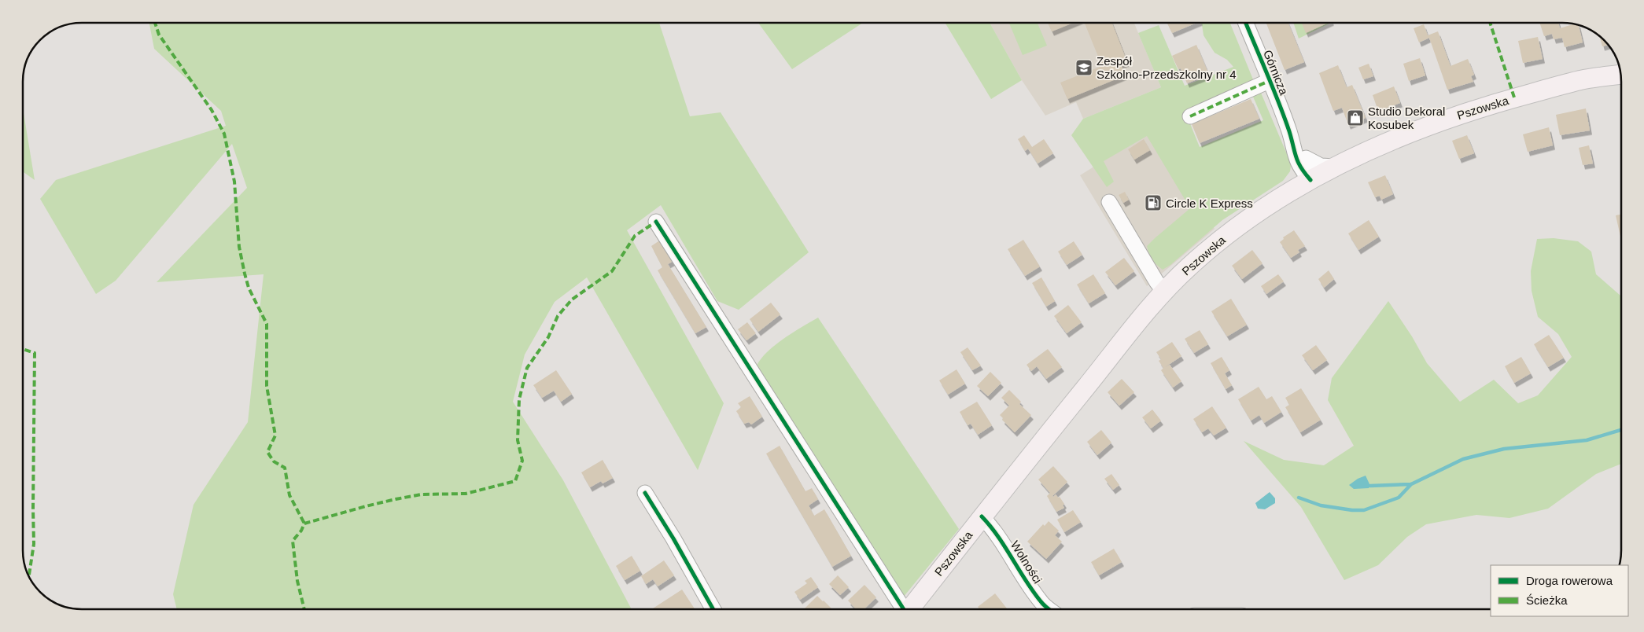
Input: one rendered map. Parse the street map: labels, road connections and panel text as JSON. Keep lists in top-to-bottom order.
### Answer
{
  "streets": {
    "main road": ["Pszowska"],
    "street": ["Górnicza", "Wolności"]
  },
  "crossings": [
    ["Górnicza", "Pszowska"],
    ["Pszowska", "Wolności"]
  ],
  "places": {
    "school or university": ["Zespół Szkolno-Przedszkolny nr 4"],
    "shop": ["Studio Dekoral Kosubek"],
    "fuel station": ["Circle K Express"]
  },
  "legend": ["Droga rowerowa", "Ścieżka"]
}
